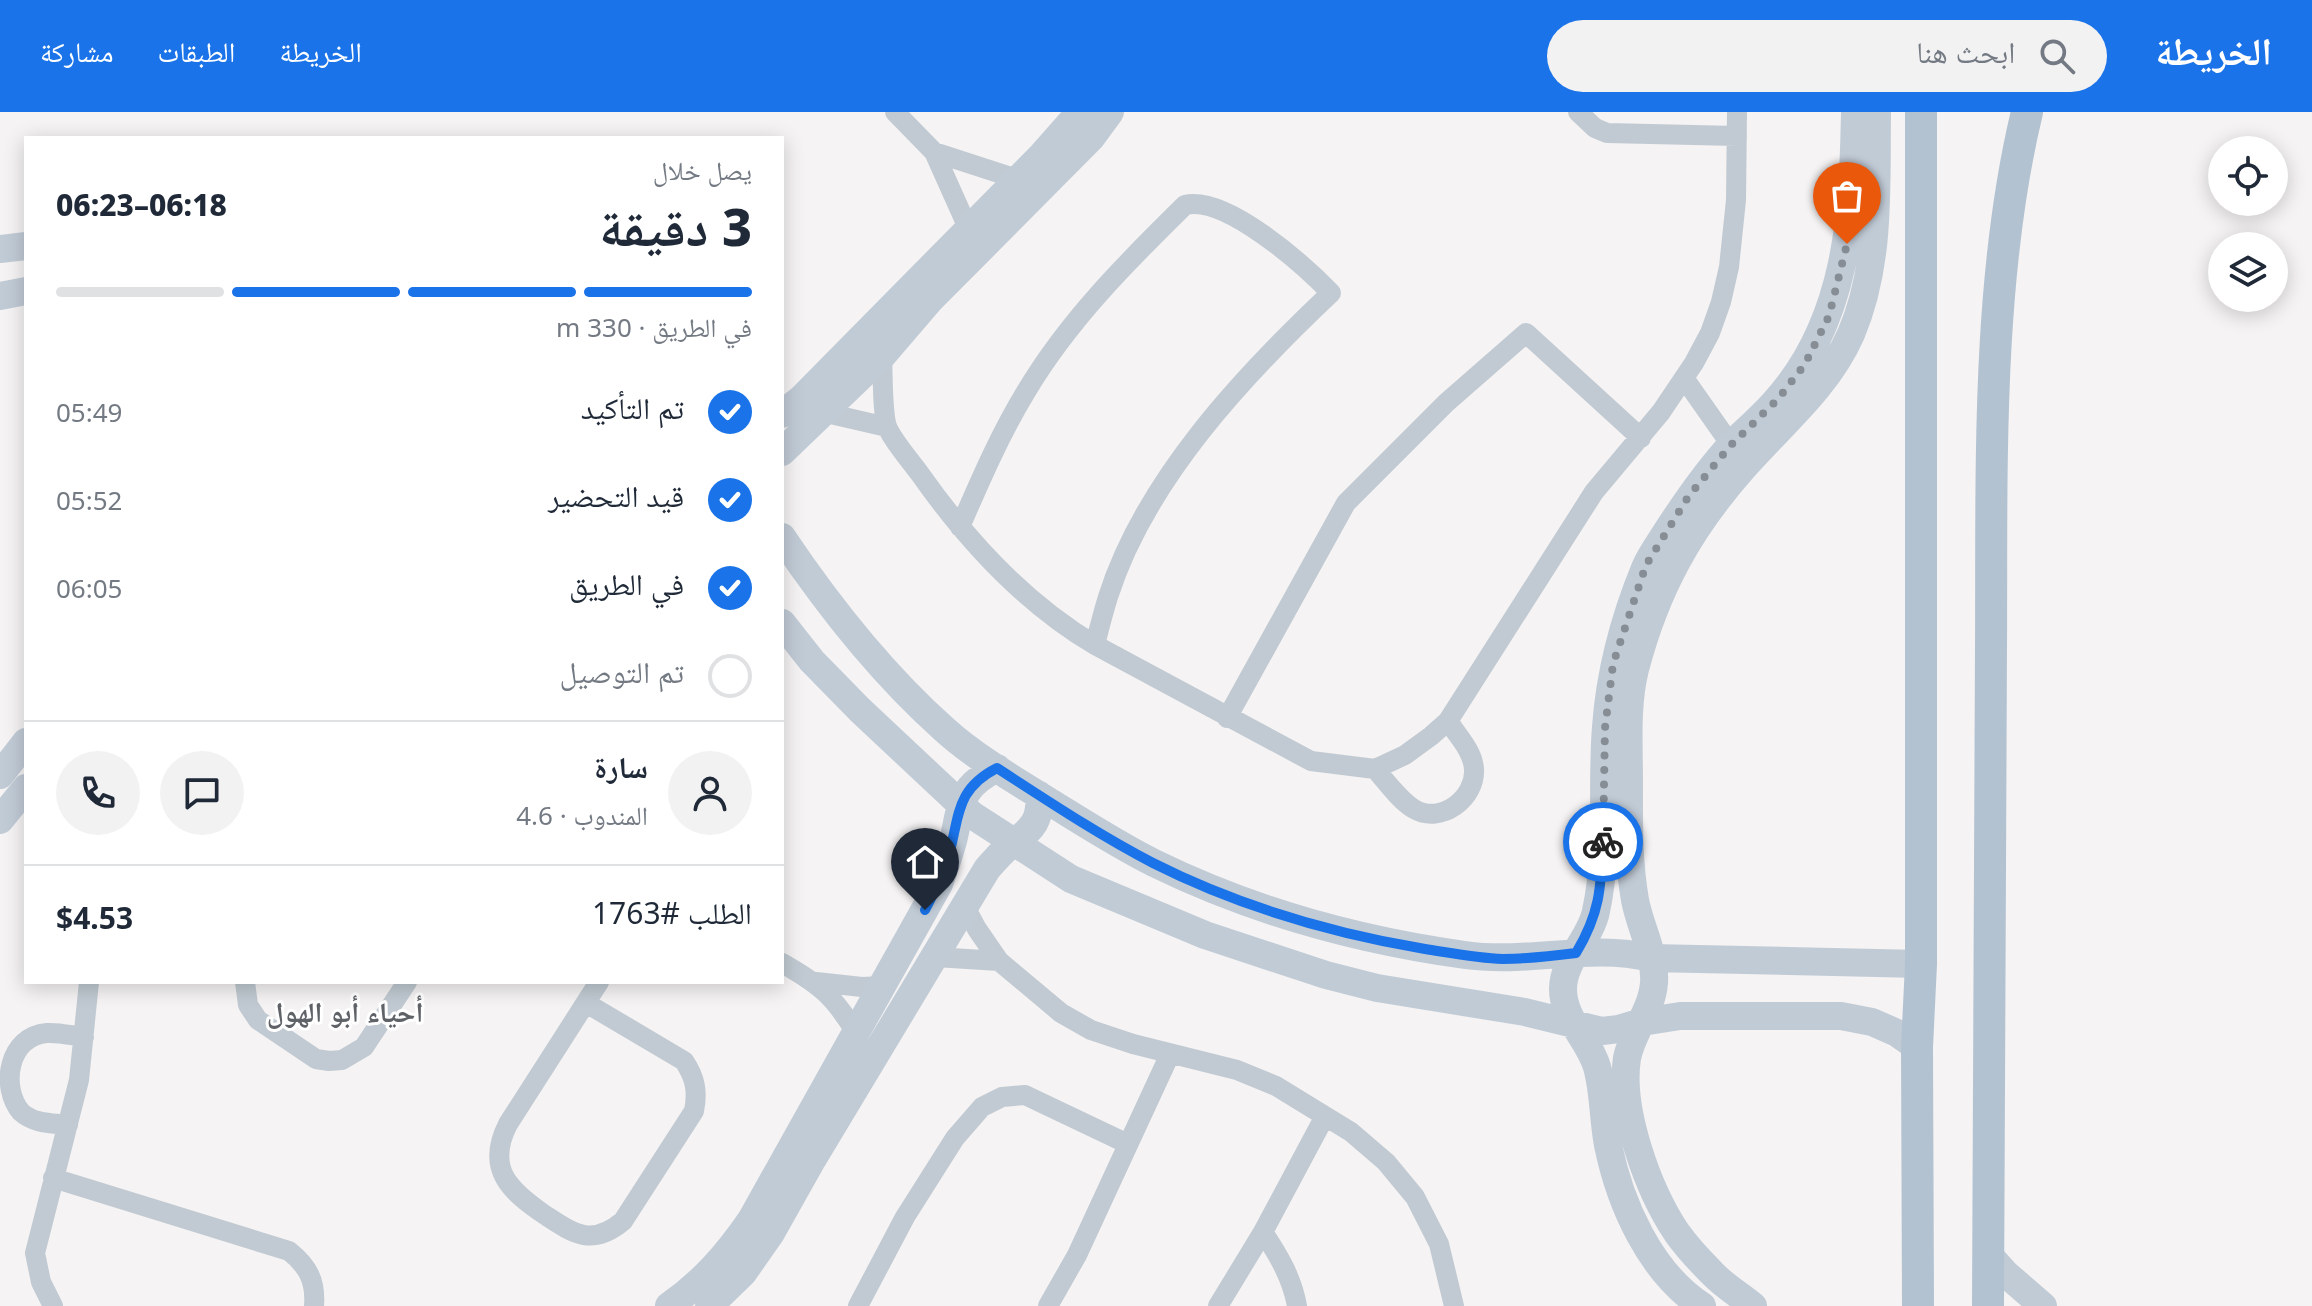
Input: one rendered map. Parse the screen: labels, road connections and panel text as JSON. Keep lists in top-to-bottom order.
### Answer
{
  "districts": ["أحياء أبو الهول"],
  "page": {
    "header": "الخريطة",
    "search": "ابحث هنا",
    "nav": ["الخريطة", "الطبقات", "مشاركة"],
    "heading": ["3 دقيقة", "يصل خلال", "06:18–06:23"],
    "panel": [
      "سارة",
      "المندوب · 4.6",
      "الطلب #1763",
      "$4.53"
    ],
    "bar": "في الطريق · 330 m",
    "list": [
      ["تم التأكيد", "05:49"],
      ["قيد التحضير", "05:52"],
      ["في الطريق", "06:05"],
      "تم التوصيل"
    ]
  }
}
